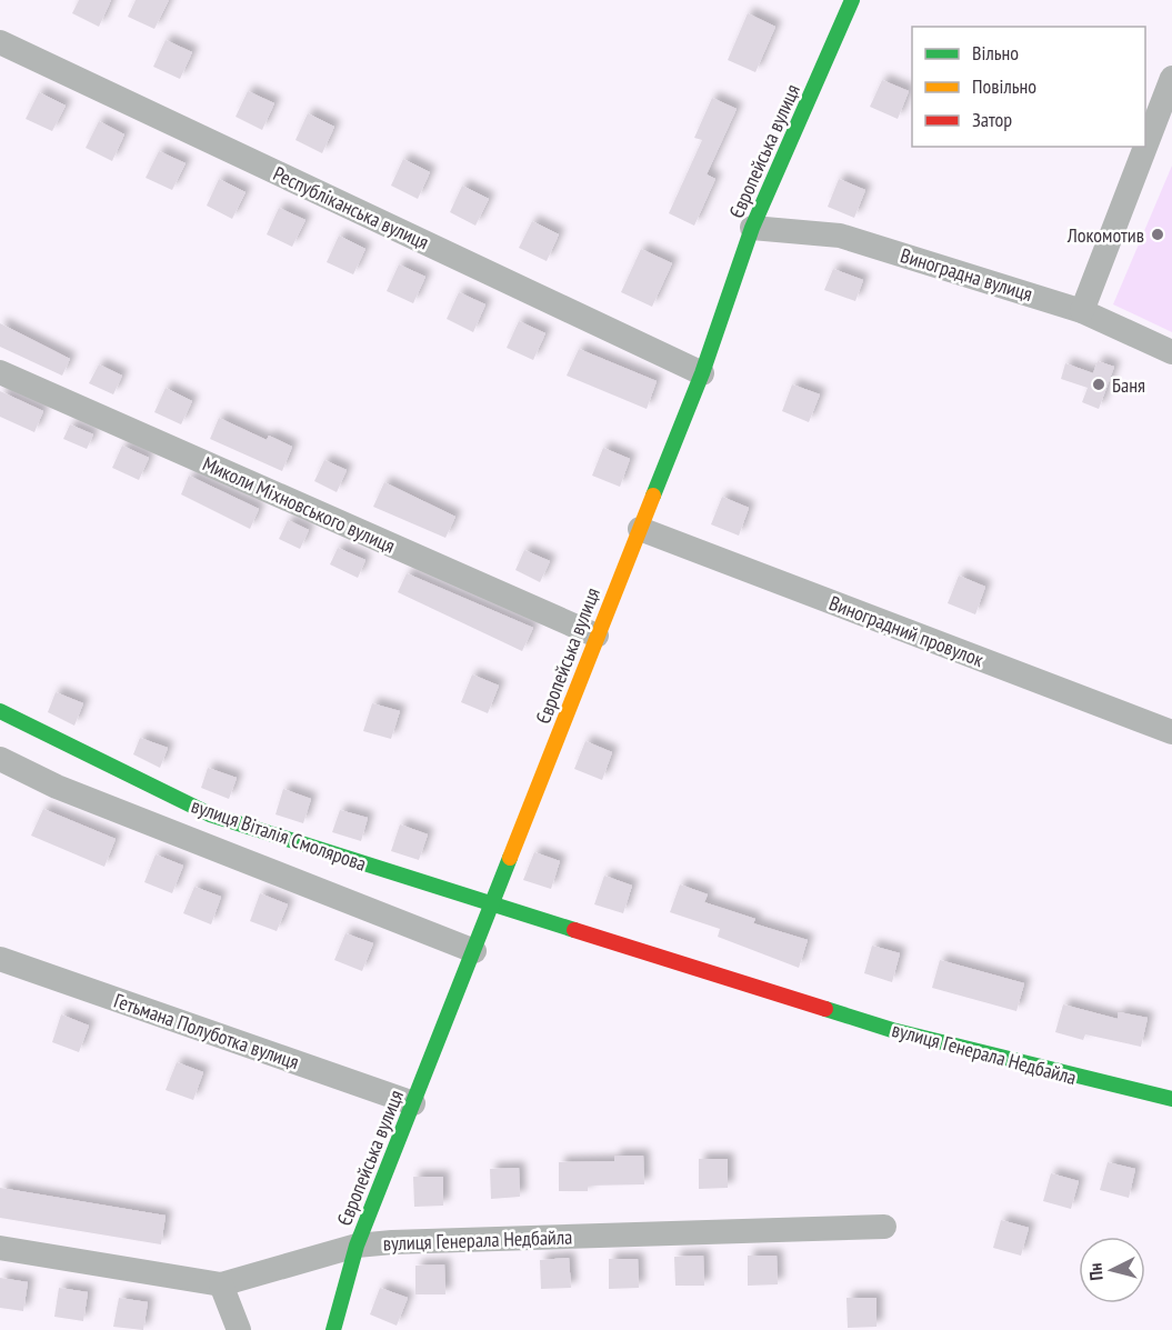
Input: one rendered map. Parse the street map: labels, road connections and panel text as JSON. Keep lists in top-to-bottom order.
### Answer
{
  "streets": {
    "street": [
      "Європейська вулиця",
      "Республіканська вулиця",
      "Виноградна вулиця",
      "Миколи Міхновського вулиця",
      "Виноградний провулок",
      "вулиця Віталія Смолярова",
      "Гетьмана Полуботка вулиця",
      "вулиця Генерала Недбайла"
    ]
  },
  "crossings": [
    ["Європейська вулиця", "Республіканська вулиця"],
    ["Європейська вулиця", "Виноградна вулиця"],
    ["Європейська вулиця", "Миколи Міхновського вулиця"],
    ["Європейська вулиця", "Виноградний провулок"],
    ["Європейська вулиця", "вулиця Віталія Смолярова"],
    ["Європейська вулиця", "Гетьмана Полуботка вулиця"],
    ["Європейська вулиця", "вулиця Генерала Недбайла"],
    ["вулиця Віталія Смолярова", "вулиця Генерала Недбайла"]
  ],
  "places": ["Локомотив", "Баня"],
  "legend": ["Вільно", "Повільно", "Затор"],
  "north": "left"
}
